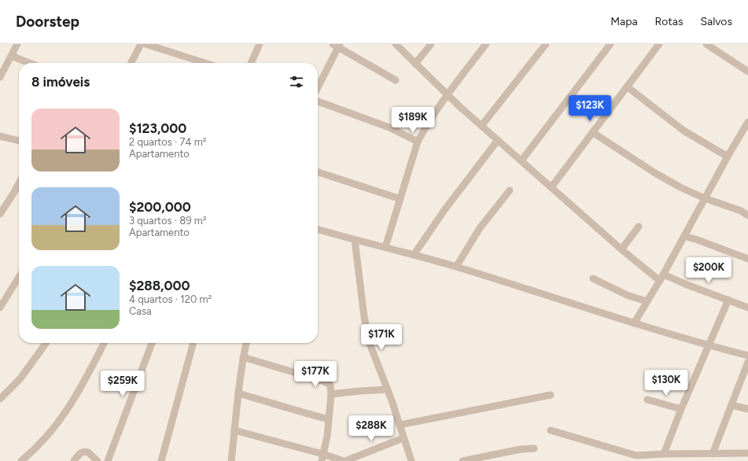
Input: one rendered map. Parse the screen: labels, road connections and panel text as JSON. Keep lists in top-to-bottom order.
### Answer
{
  "page": {
    "header": "Doorstep",
    "nav": ["Mapa", "Rotas", "Salvos"],
    "heading": "8 imóveis",
    "price": [
      "$123K",
      "$189K",
      "$200K",
      "$171K",
      "$177K",
      "$130K",
      "$259K",
      "$288K"
    ],
    "list": [
      {
        "name": "$123,000",
        "note": "2 quartos · 74 m² · Apartamento"
      },
      {
        "name": "$200,000",
        "note": "3 quartos · 89 m² · Apartamento"
      },
      {
        "name": "$288,000",
        "note": "4 quartos · 120 m² · Casa"
      }
    ]
  }
}
